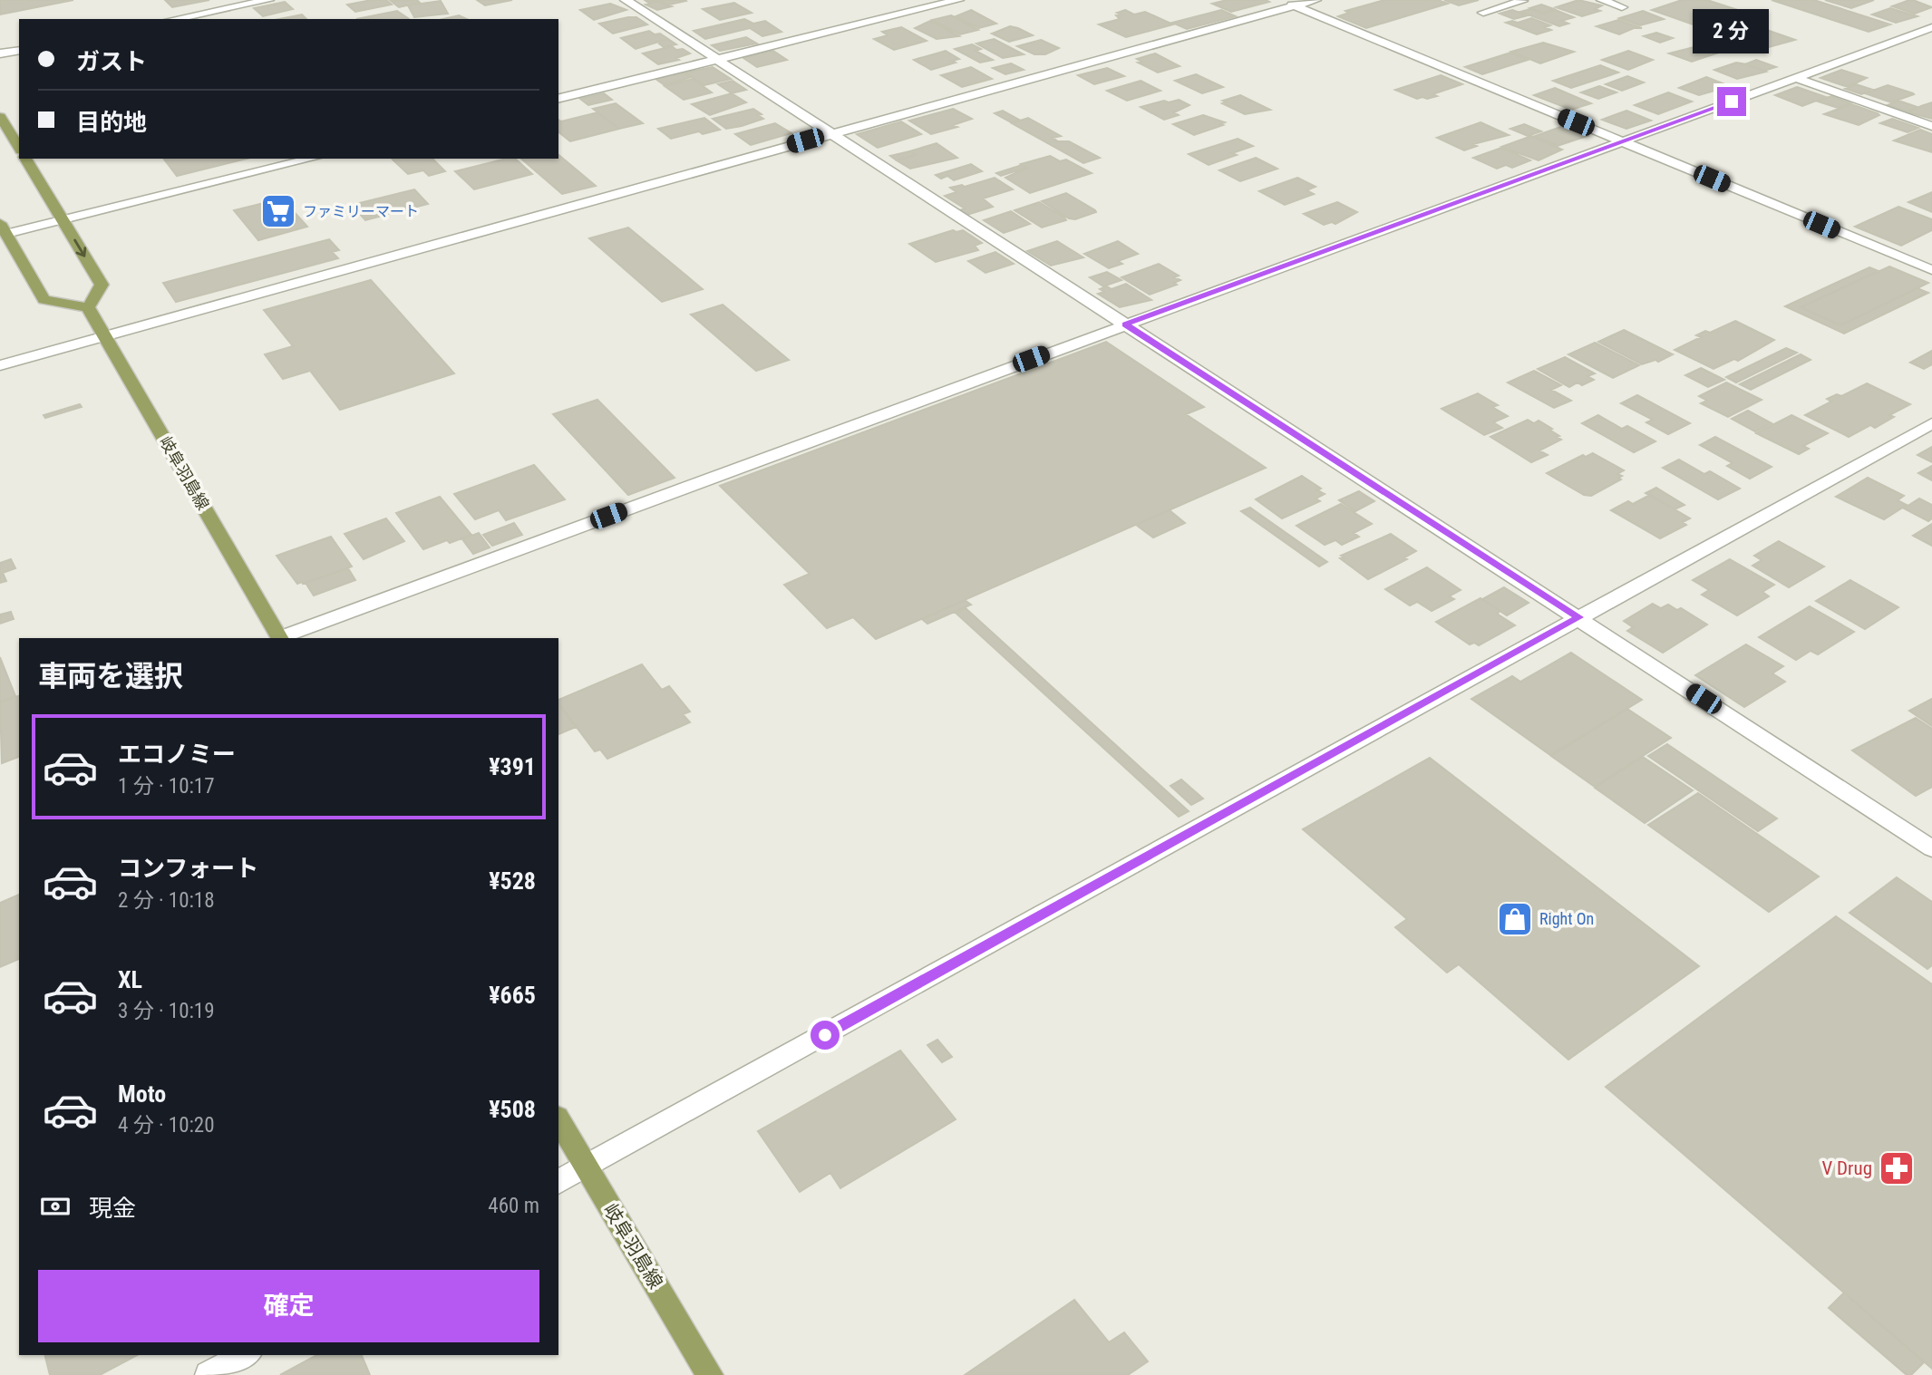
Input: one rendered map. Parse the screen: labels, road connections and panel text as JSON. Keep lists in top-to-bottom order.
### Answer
{
  "streets": {
    "main road": ["岐阜羽島線"]
  },
  "places": {
    "supermarket": ["ファミリーマート"],
    "shop": ["Right On"],
    "pharmacy": ["V Drug"]
  },
  "page": {
    "bubble": "2 分",
    "banner": ["ガスト", "目的地"],
    "heading": "車両を選択",
    "list": [
      {
        "name": "エコノミー",
        "note": "1 分 · 10:17",
        "value": "¥391"
      },
      {
        "name": "コンフォート",
        "note": "2 分 · 10:18",
        "value": "¥528"
      },
      {
        "name": "XL",
        "note": "3 分 · 10:19",
        "value": "¥665"
      },
      {
        "name": "Moto",
        "note": "4 分 · 10:20",
        "value": "¥508"
      }
    ],
    "pay": ["現金", "460 m"],
    "buttons": "確定"
  }
}
